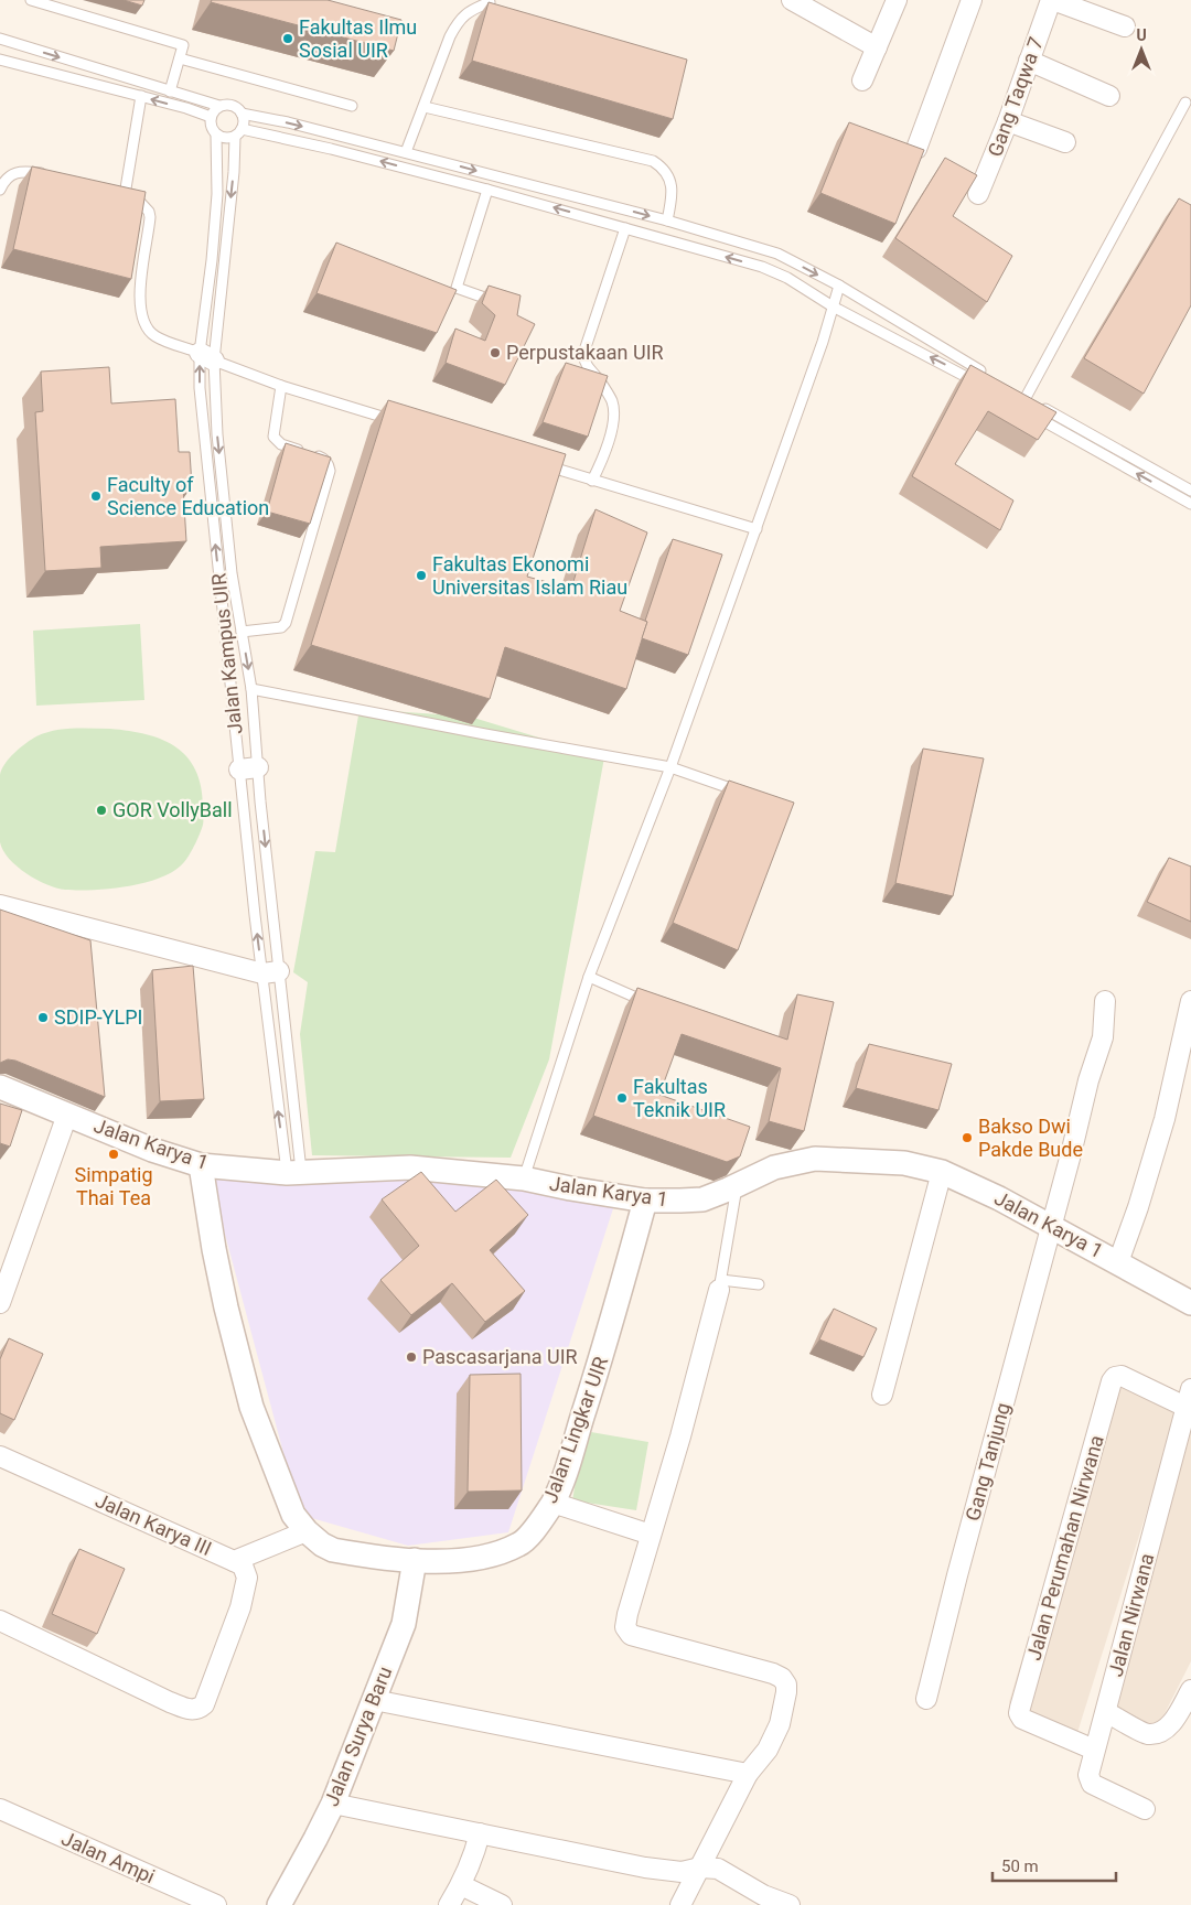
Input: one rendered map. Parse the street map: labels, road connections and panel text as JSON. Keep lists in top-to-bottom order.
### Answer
{
  "streets": {
    "street": [
      "Gang Taqwa 7",
      "Jalan Karya 1",
      "Jalan Lingkar UIR",
      "Gang Tanjung",
      "Jalan Karya III",
      "Jalan Perumahan Nirwana",
      "Jalan Nirwana",
      "Jalan Surya Baru",
      "Jalan Ampi"
    ],
    "lane": ["Jalan Kampus UIR"]
  },
  "crossings": [
    ["Jalan Kampus UIR", "Jalan Karya 1"],
    ["Jalan Karya 1", "Jalan Lingkar UIR"],
    ["Jalan Karya 1", "Gang Tanjung"],
    ["Jalan Lingkar UIR", "Jalan Karya III"],
    ["Jalan Lingkar UIR", "Jalan Surya Baru"],
    ["Jalan Perumahan Nirwana", "Jalan Nirwana"]
  ],
  "places": [
    "Fakultas Ilmu Sosial UIR",
    "Perpustakaan UIR",
    "Faculty of Science Education",
    "Fakultas Ekonomi Universitas Islam Riau",
    "GOR VollyBall",
    "SDIP-YLPI",
    "Fakultas Teknik UIR",
    "Bakso Dwi Pakde Bude",
    "Simpatig Thai Tea",
    "Pascasarjana UIR"
  ],
  "scale_bar": "50 m",
  "north": "top"
}
